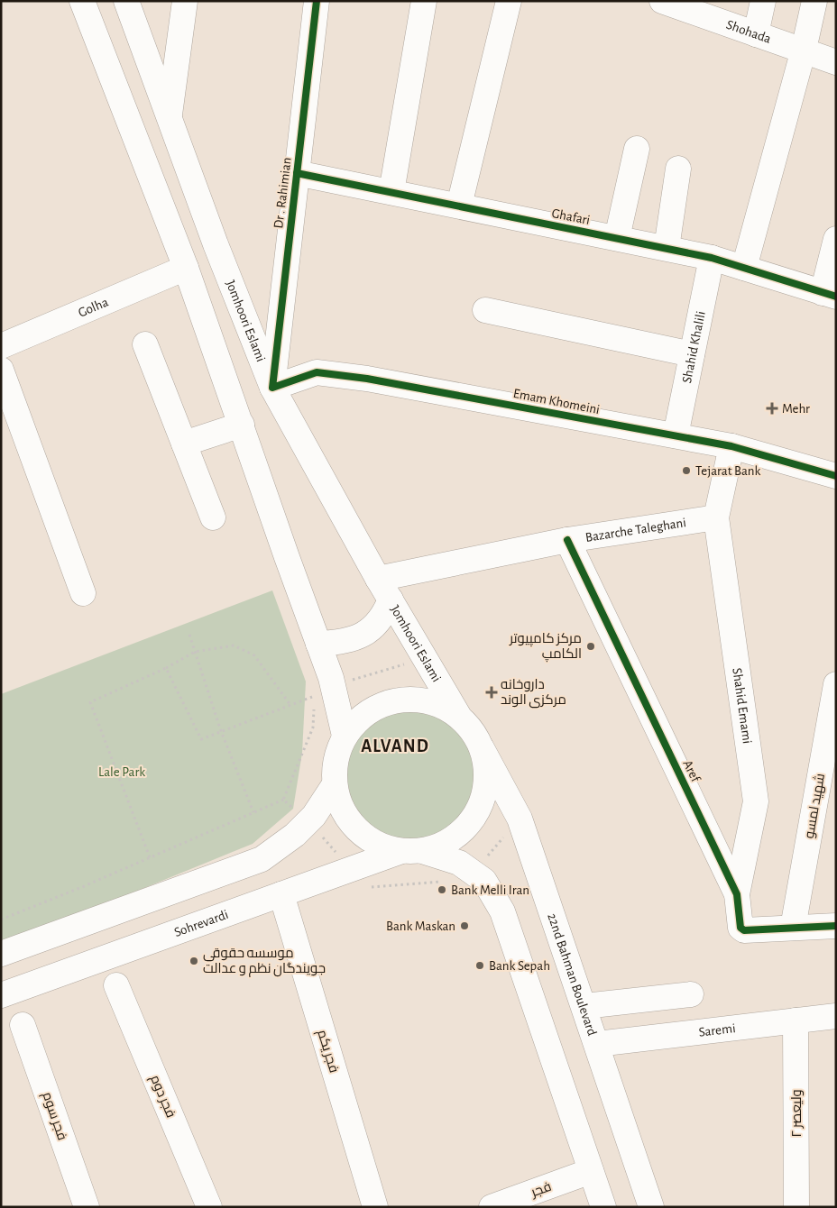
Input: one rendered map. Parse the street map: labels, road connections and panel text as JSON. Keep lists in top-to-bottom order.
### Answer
{
  "streets": {
    "street": [
      "Shohada",
      "Dr . Rahimian",
      "Ghafari",
      "Golha",
      "Jomhoori Eslami",
      "Shahid Khalili",
      "Emam Khomeini",
      "Bazarche Taleghani",
      "Shahid Emami",
      "Aref",
      "شهید لمسو",
      "Sohrevardi",
      "22nd Bahman Boulevard",
      "Saremi",
      "فجر یکم",
      "فجر دوم",
      "ولیعصر ۲",
      "فجر سوم",
      "فجر"
    ]
  },
  "crossings": [
    ["Dr . Rahimian", "Ghafari"],
    ["Dr . Rahimian", "Jomhoori Eslami"],
    ["Dr . Rahimian", "Emam Khomeini"],
    ["Ghafari", "Shahid Khalili"],
    ["Jomhoori Eslami", "Emam Khomeini"],
    ["Jomhoori Eslami", "Bazarche Taleghani"],
    ["Jomhoori Eslami", "Sohrevardi"],
    ["Jomhoori Eslami", "22nd Bahman Boulevard"],
    ["Shahid Khalili", "Emam Khomeini"],
    ["Bazarche Taleghani", "Shahid Emami"],
    ["Bazarche Taleghani", "Aref"],
    ["Shahid Emami", "Aref"],
    ["Aref", "شهید لمسو"],
    ["Sohrevardi", "22nd Bahman Boulevard"],
    ["Sohrevardi", "فجر یکم"],
    ["22nd Bahman Boulevard", "Saremi"],
    ["Saremi", "ولیعصر ۲"]
  ],
  "districts": ["ALVAND"],
  "parks": ["Lale Park"],
  "places": {
    "health": ["Mehr", "داروخانه مرکزی الوند"],
    "other": [
      "Tejarat Bank",
      "مرکز کامپیوتر الکامپ",
      "Bank Melli Iran",
      "Bank Maskan",
      "موسسه حقوقی جویندگان نظم و عدالت",
      "Bank Sepah"
    ]
  }
}
